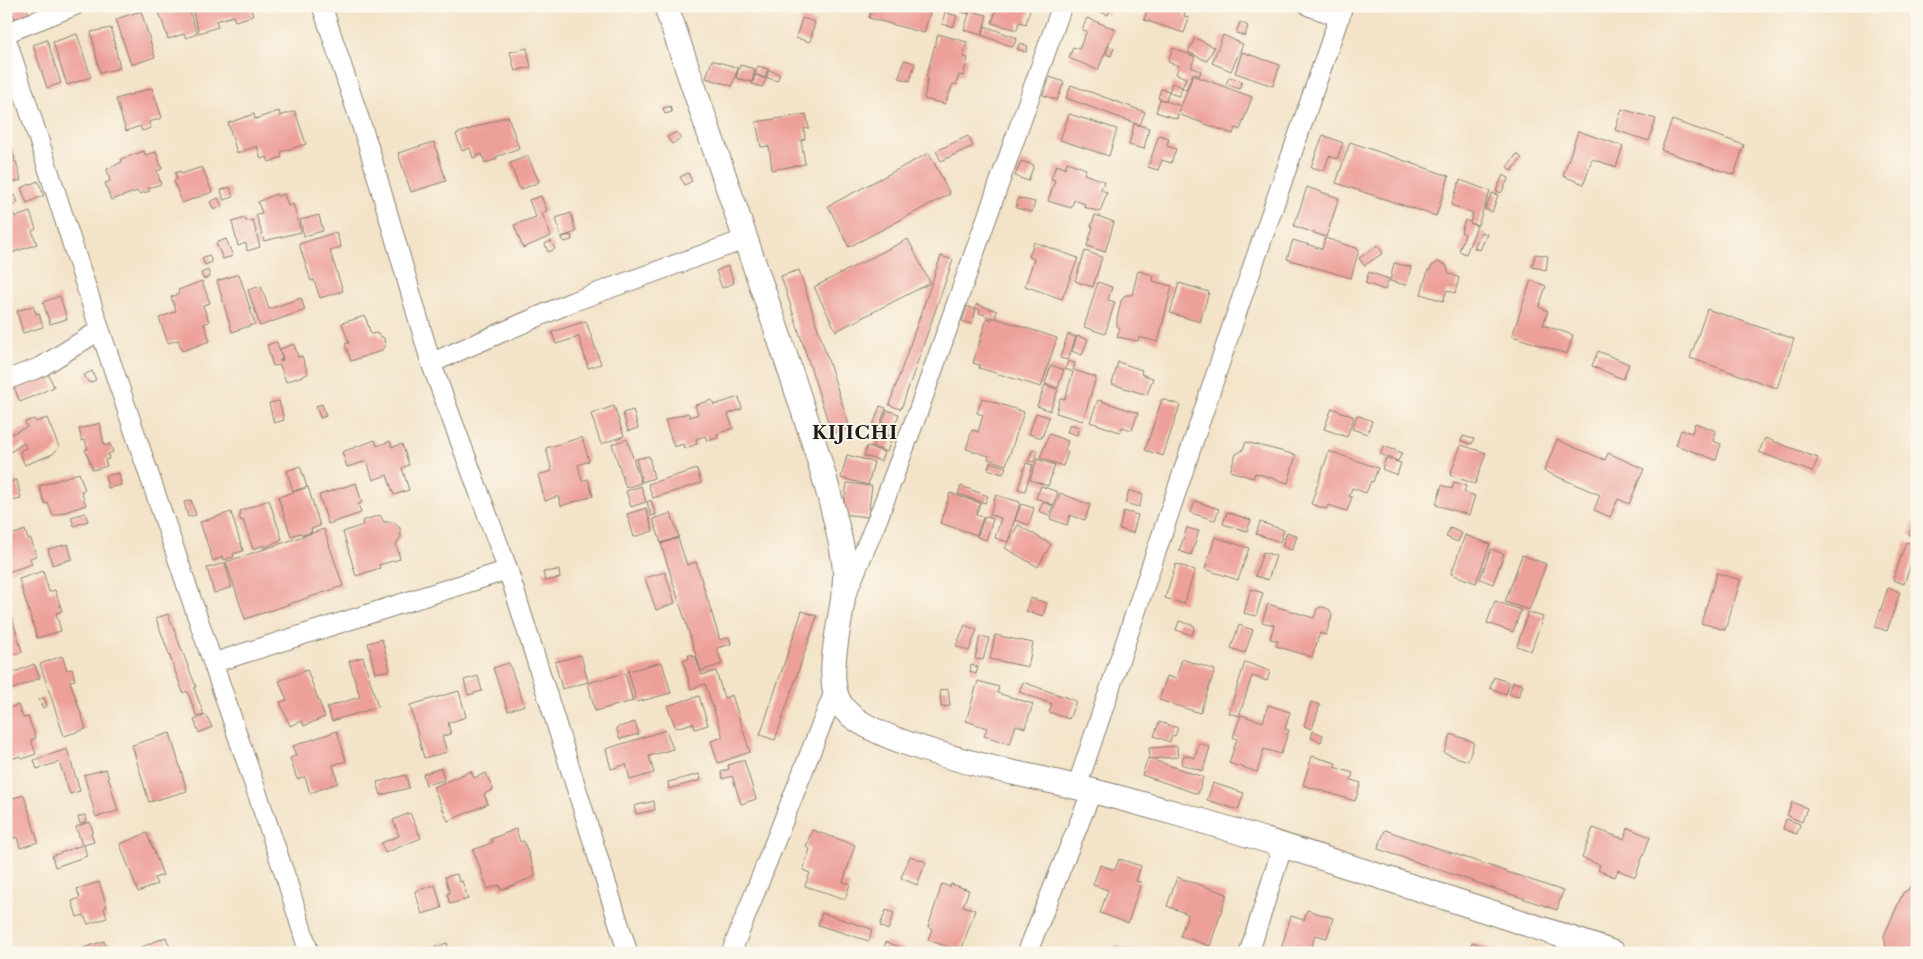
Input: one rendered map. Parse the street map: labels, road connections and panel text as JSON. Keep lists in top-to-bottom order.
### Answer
{
  "districts": ["KIJICHI"]
}
